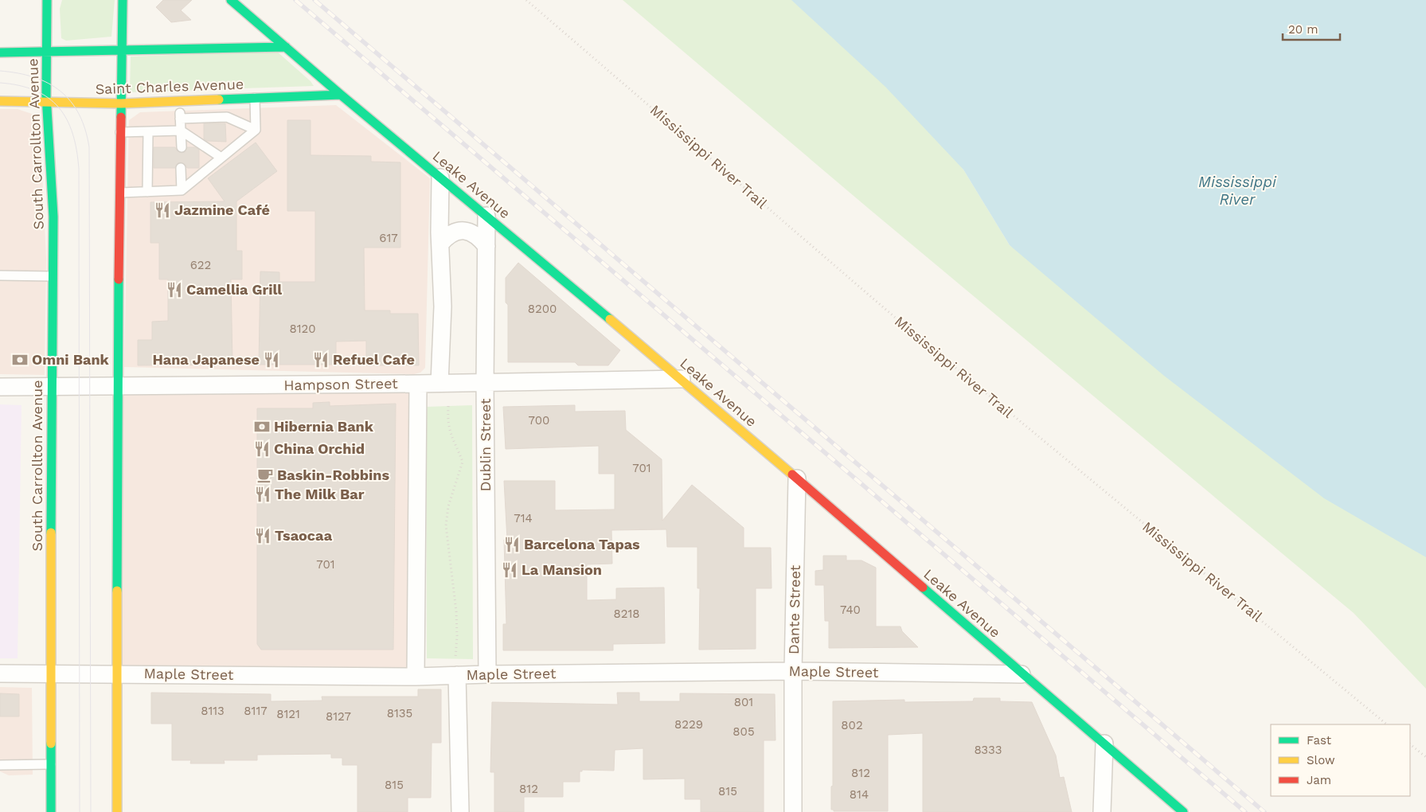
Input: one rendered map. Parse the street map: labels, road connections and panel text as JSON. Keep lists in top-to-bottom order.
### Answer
{
  "streets": {
    "main road": ["Saint Charles Avenue", "South Carrollton Avenue", "Leake Avenue"],
    "street": [
      "Hampson Street",
      "Dublin Street",
      "Dante Street",
      "Maple Street"
    ],
    "path": ["Mississippi River Trail"]
  },
  "crossings": [
    ["Saint Charles Avenue", "South Carrollton Avenue"],
    ["Saint Charles Avenue", "Leake Avenue"],
    ["South Carrollton Avenue", "Hampson Street"],
    ["South Carrollton Avenue", "Maple Street"],
    ["Leake Avenue", "Hampson Street"],
    ["Leake Avenue", "Dublin Street"],
    ["Leake Avenue", "Dante Street"],
    ["Leake Avenue", "Maple Street"],
    ["Hampson Street", "Dublin Street"],
    ["Dublin Street", "Maple Street"],
    ["Dante Street", "Maple Street"]
  ],
  "water": ["Mississippi River"],
  "places": {
    "restaurant": [
      "Jazmine Café",
      "Camellia Grill",
      "Hana Japanese",
      "Refuel Cafe",
      "China Orchid",
      "The Milk Bar",
      "Tsaocaa",
      "Barcelona Tapas",
      "La Mansion"
    ],
    "bank": ["Omni Bank", "Hibernia Bank"],
    "cafe": ["Baskin-Robbins"]
  },
  "house_numbers": [
    "617",
    "622",
    "8200",
    "8120",
    "700",
    "701",
    "714",
    "701",
    "740",
    "8218",
    "801",
    "8113",
    "8117",
    "8135",
    "8121",
    "8127",
    "8229",
    "802",
    "805",
    "8333",
    "812",
    "815",
    "812",
    "815",
    "814"
  ],
  "legend": ["Fast", "Slow", "Jam"],
  "scale_bar": "20 m"
}
